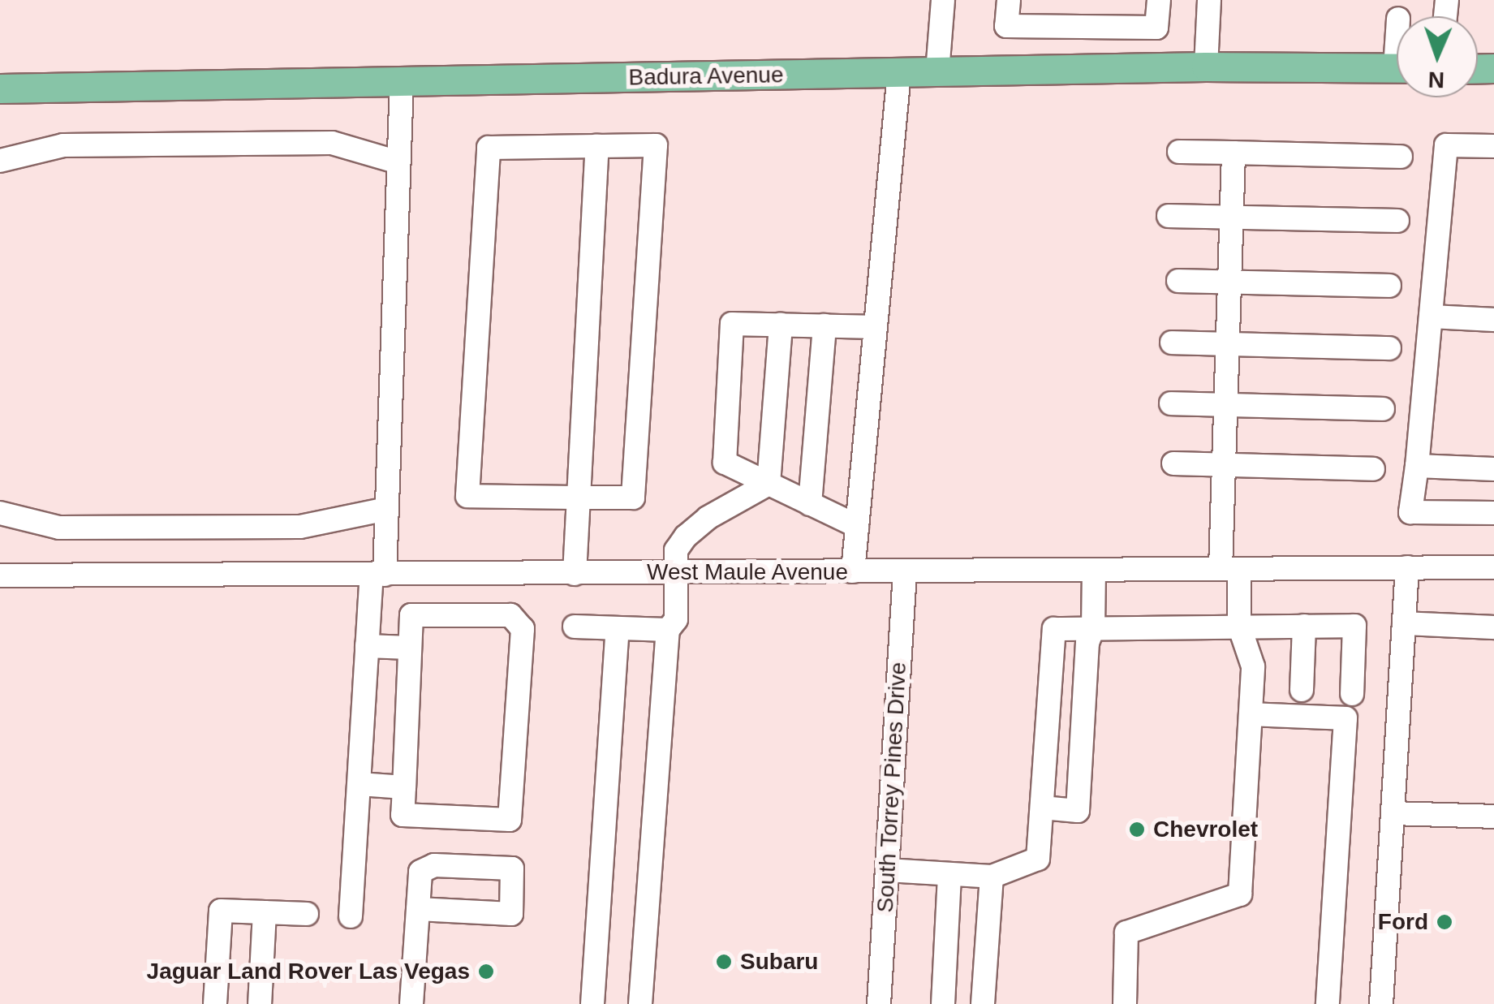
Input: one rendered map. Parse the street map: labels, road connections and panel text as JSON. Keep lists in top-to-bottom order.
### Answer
{
  "streets": {
    "main road": ["Badura Avenue"],
    "street": ["West Maule Avenue", "South Torrey Pines Drive"]
  },
  "crossings": [
    ["West Maule Avenue", "South Torrey Pines Drive"]
  ],
  "places": [
    "Chevrolet",
    "Ford",
    "Subaru",
    "Jaguar Land Rover Las Vegas"
  ],
  "north": "bottom"
}
